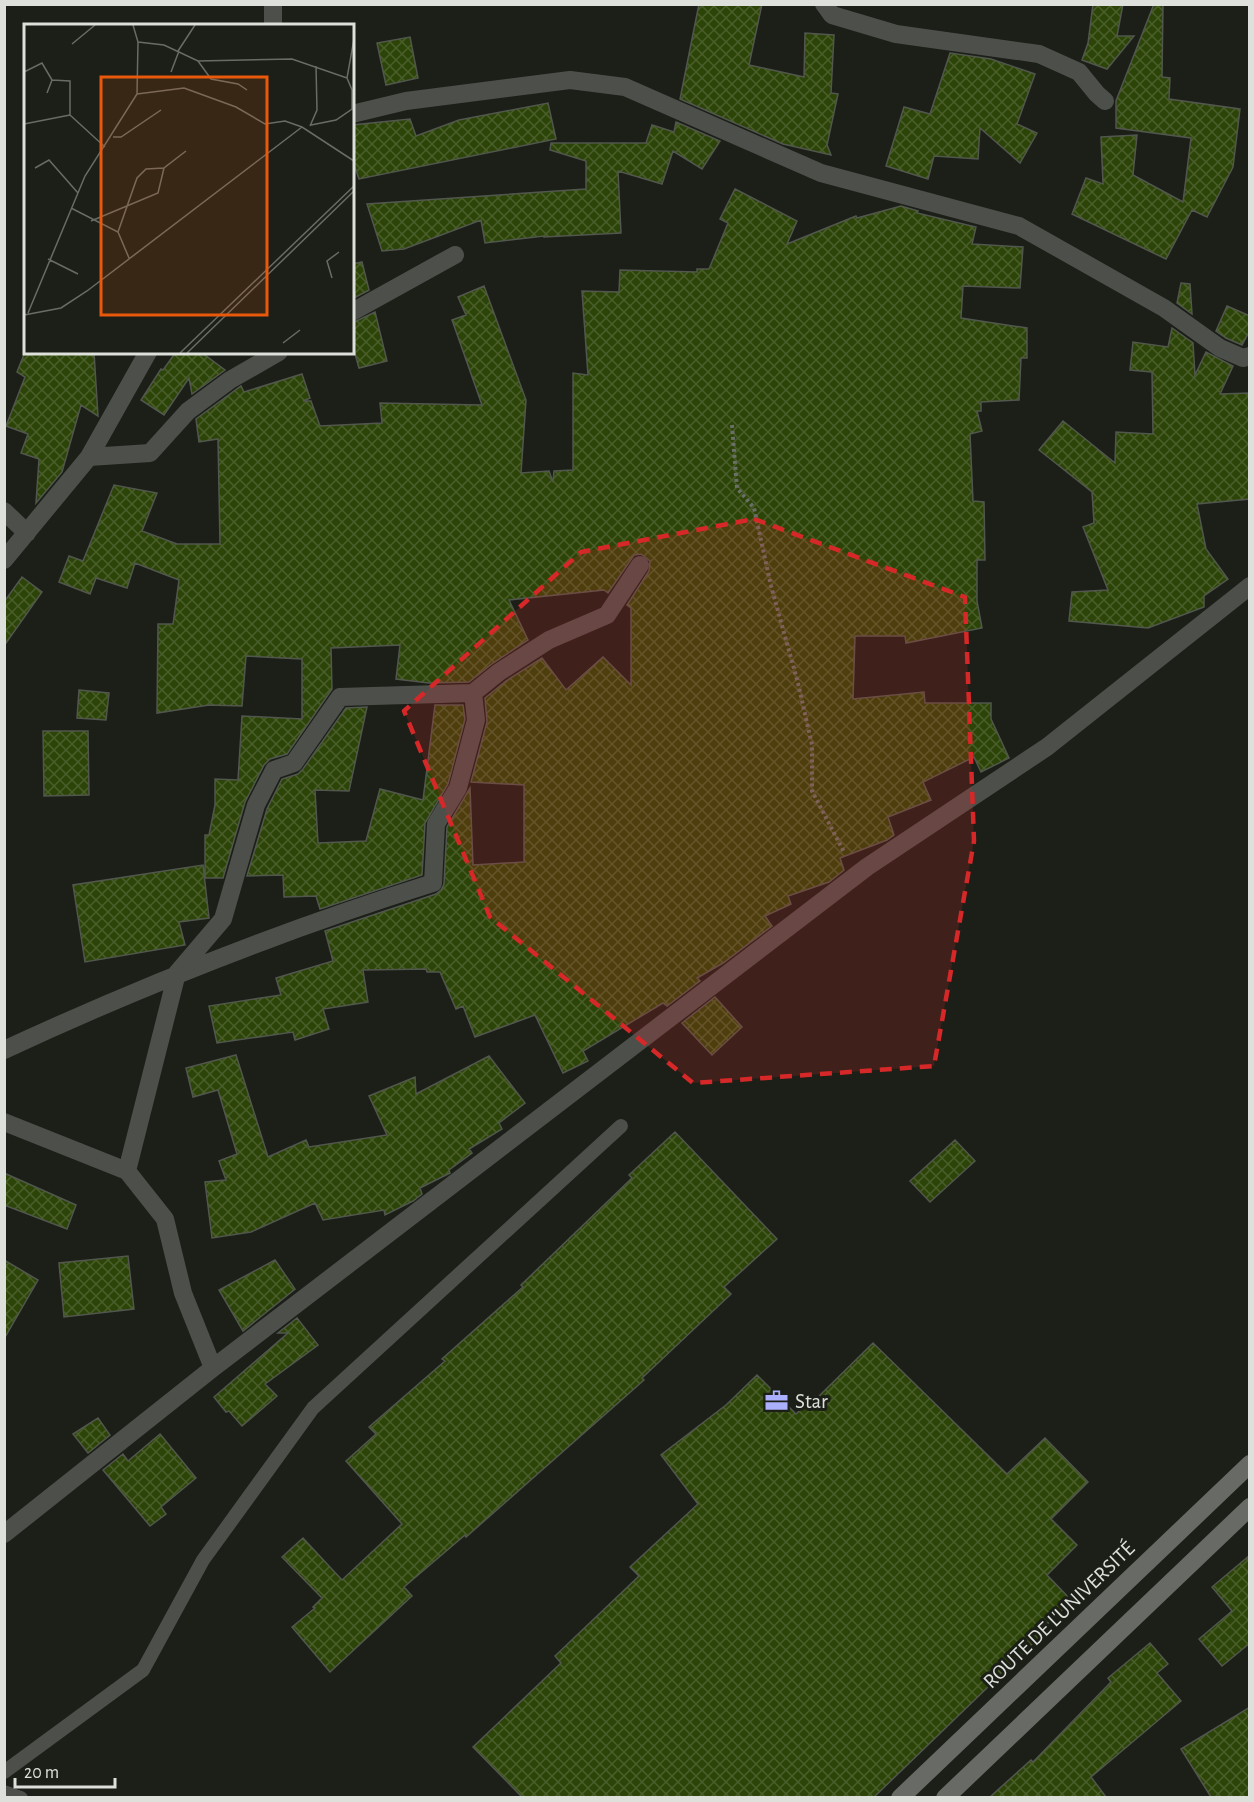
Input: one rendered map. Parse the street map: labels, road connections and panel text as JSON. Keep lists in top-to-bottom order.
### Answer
{
  "streets": {
    "main road": ["ROUTE DE L'UNIVERSITÉ"]
  },
  "places": {
    "office": ["Star"]
  },
  "scale_bar": "20 m"
}
